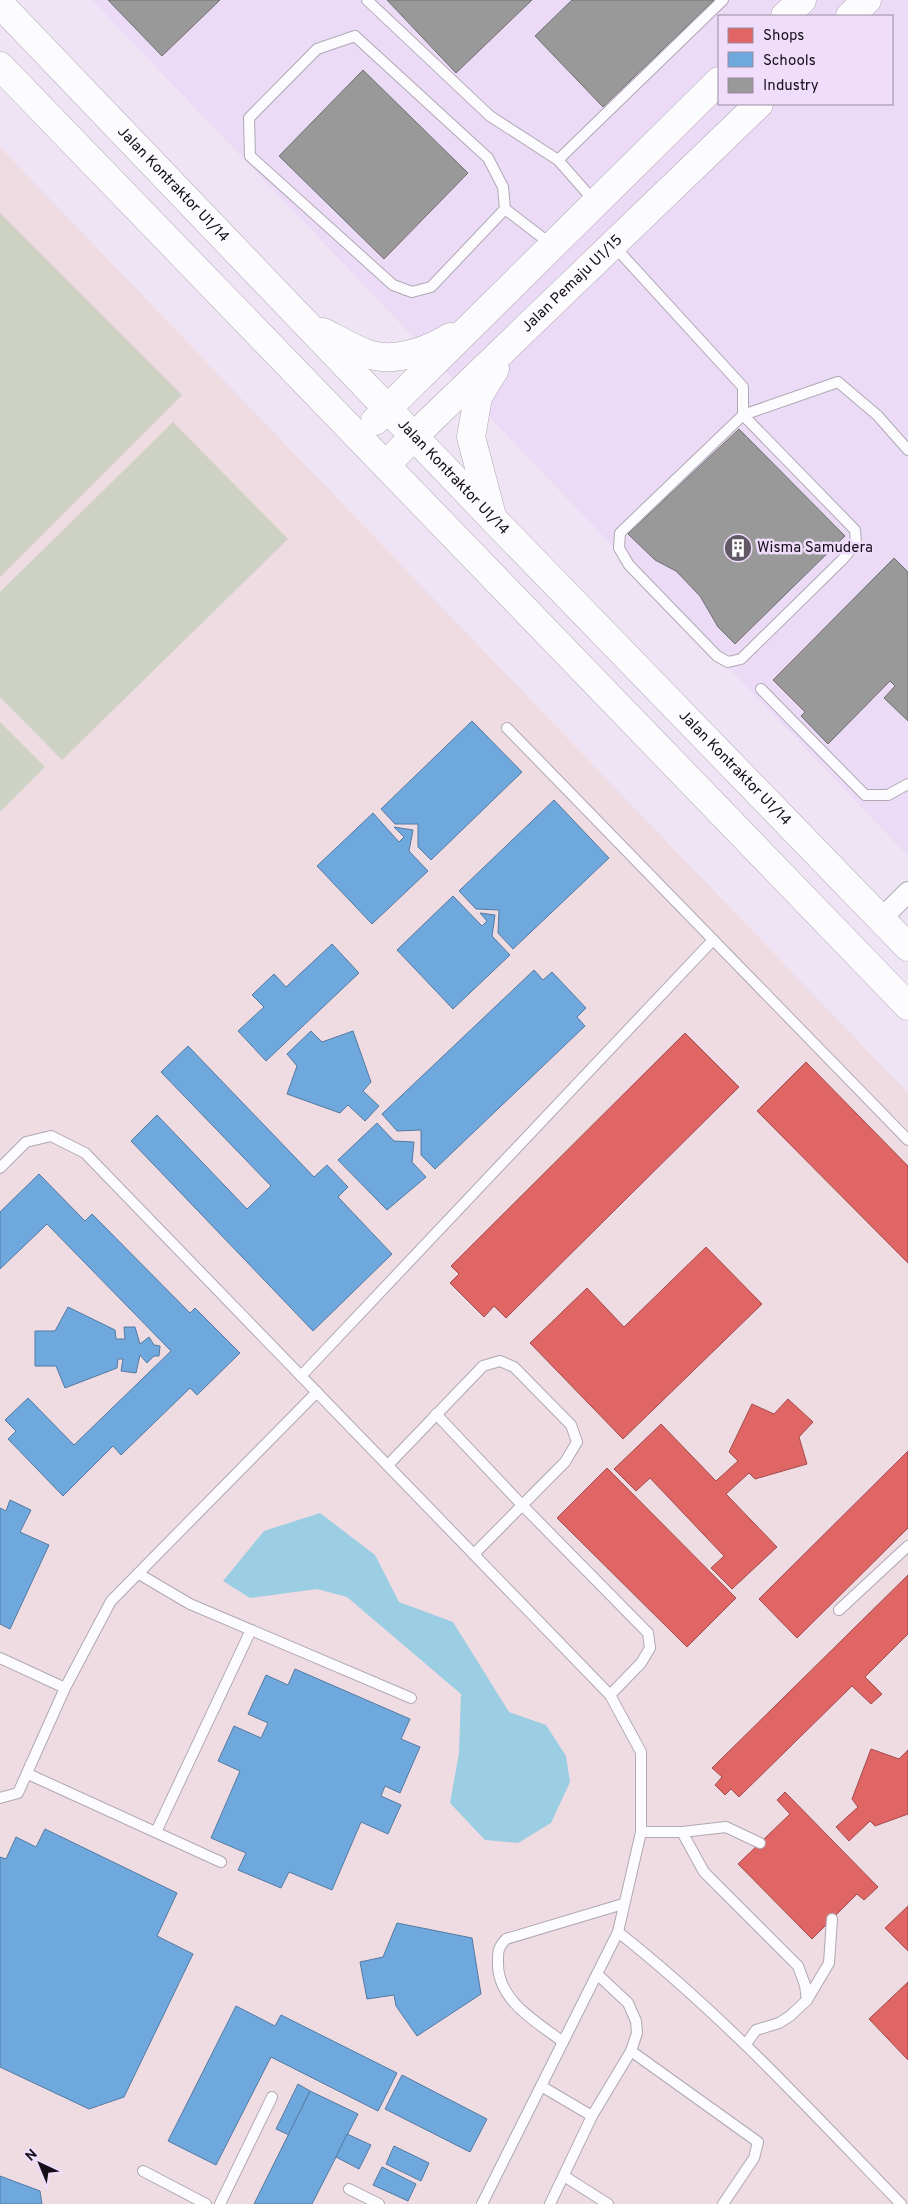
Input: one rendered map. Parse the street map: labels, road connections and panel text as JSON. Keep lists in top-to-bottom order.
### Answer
{
  "streets": {
    "street": ["Jalan Kontraktor U1/14", "Jalan Pemaju U1/15"]
  },
  "crossings": [
    ["Jalan Kontraktor U1/14", "Jalan Pemaju U1/15"]
  ],
  "places": {
    "building": ["Wisma Samudera"]
  },
  "legend": ["Shops", "Schools", "Industry"],
  "north": "top left"
}
